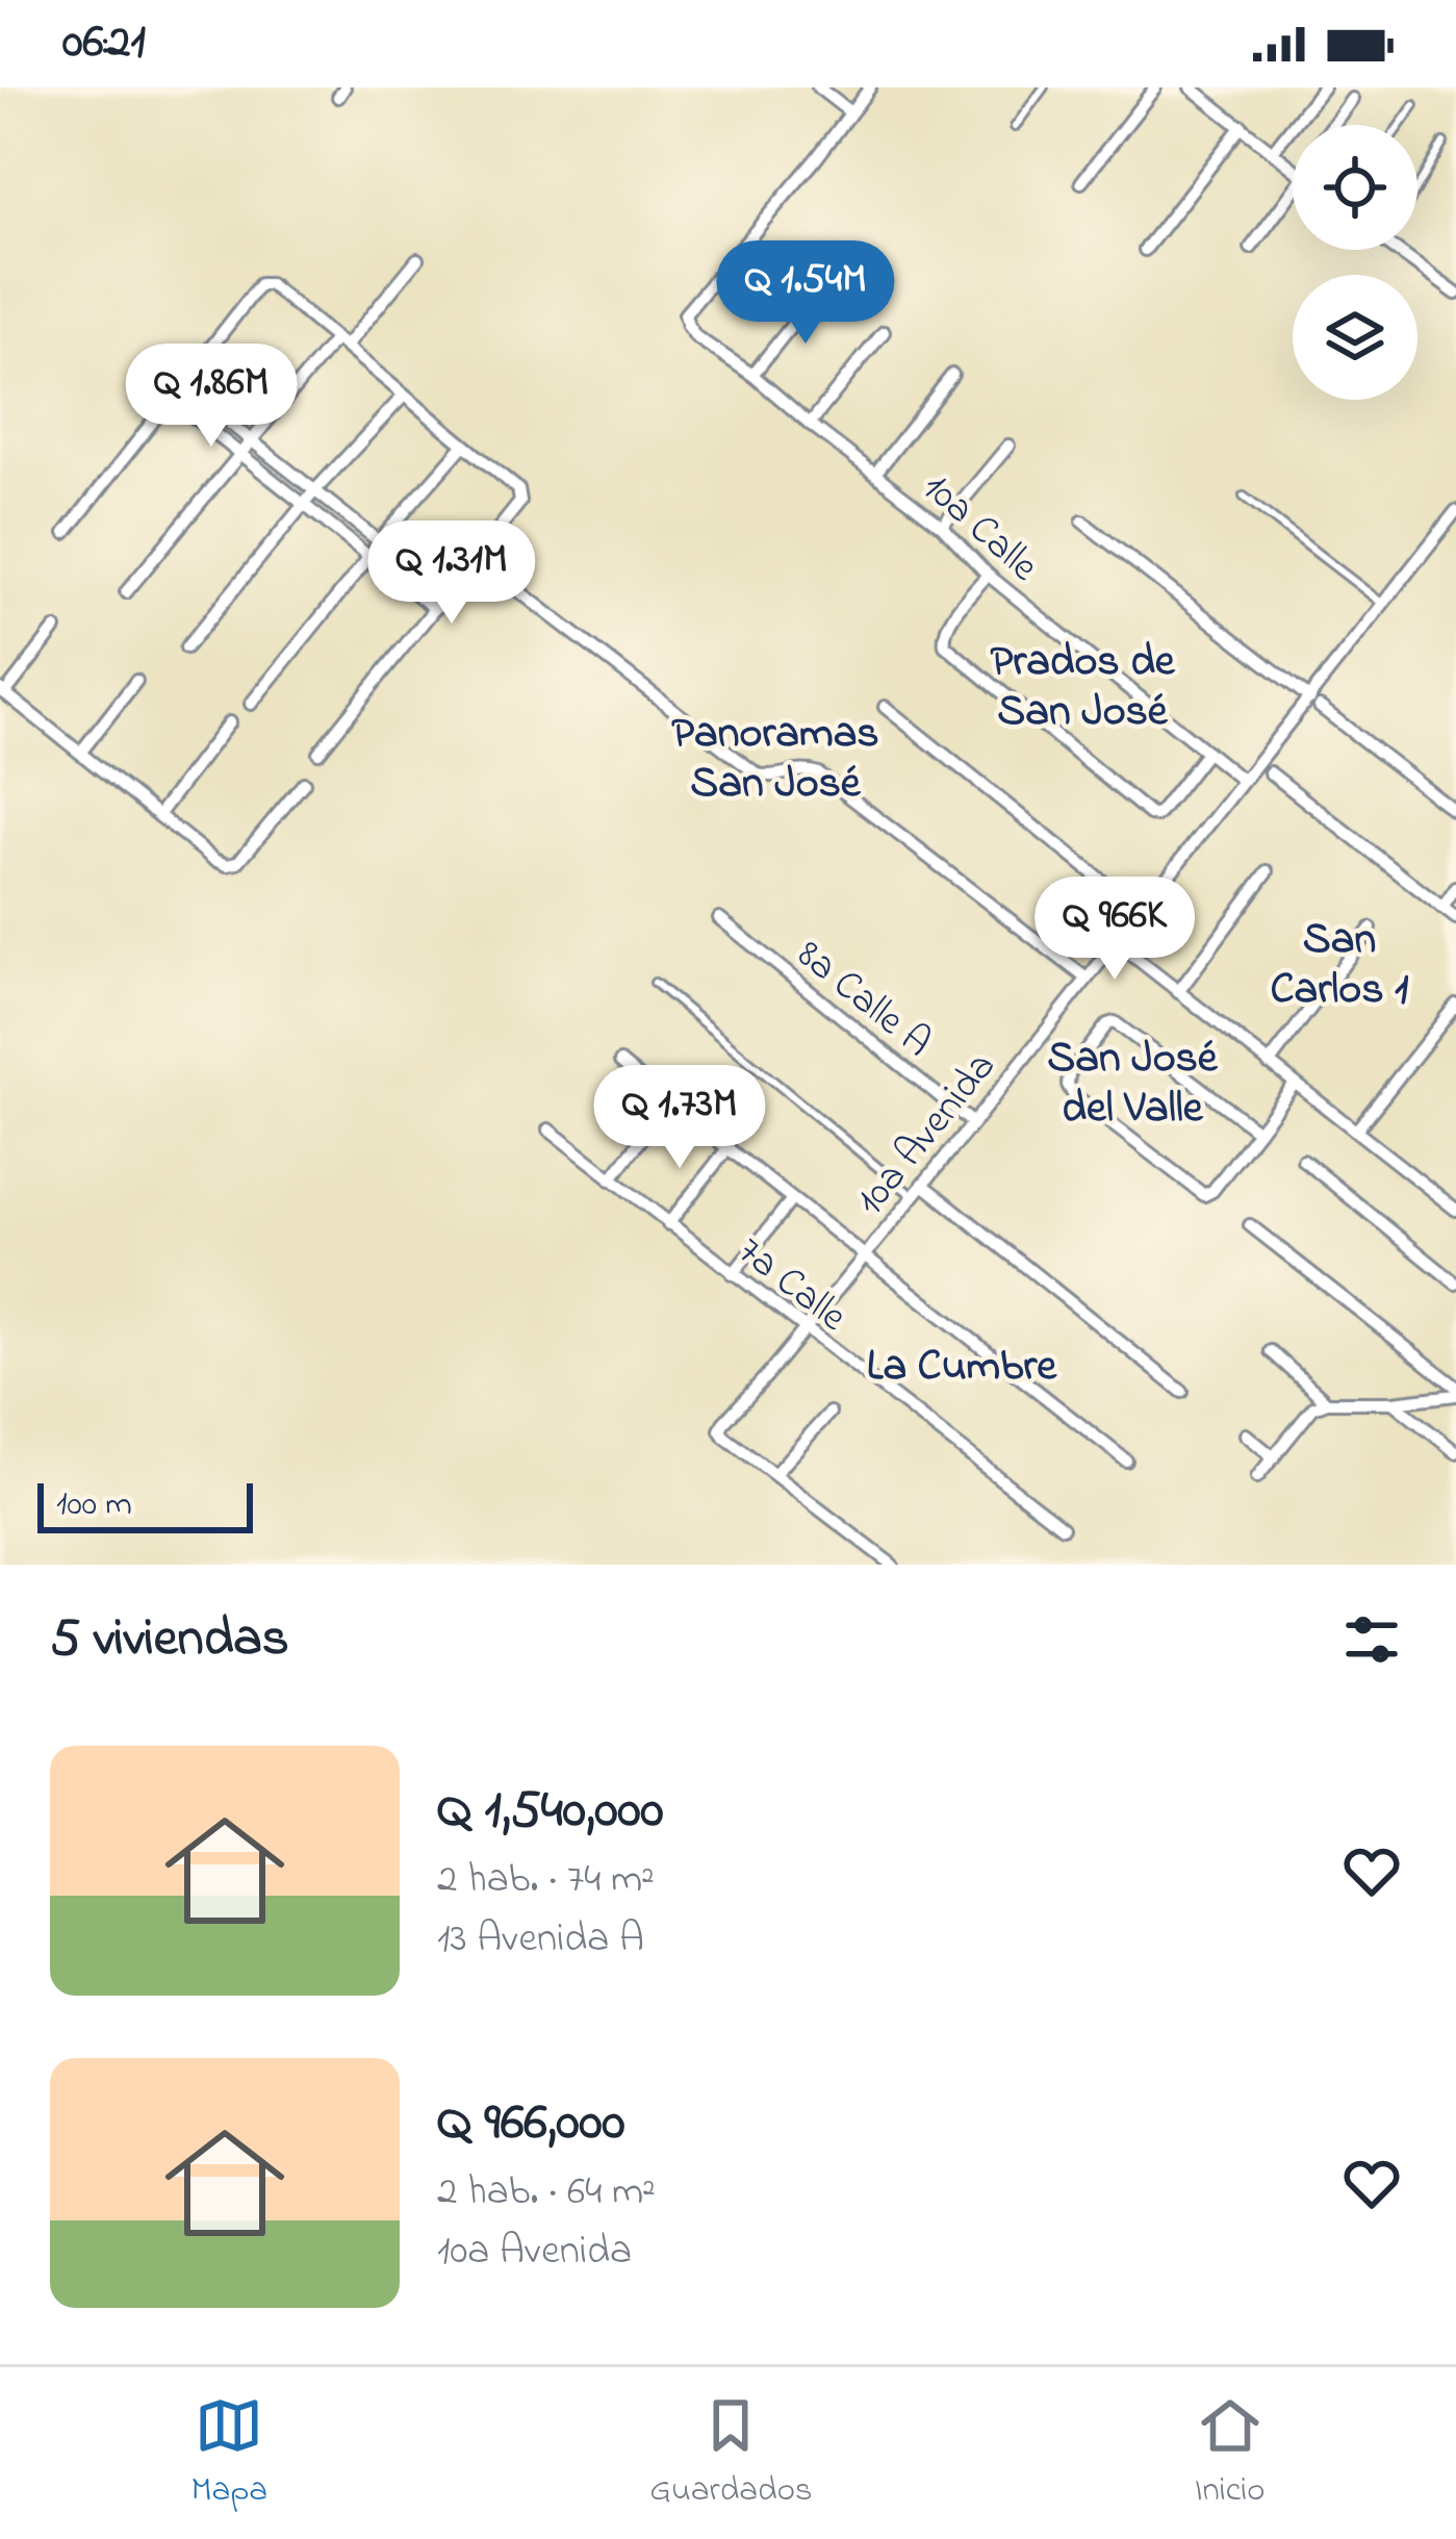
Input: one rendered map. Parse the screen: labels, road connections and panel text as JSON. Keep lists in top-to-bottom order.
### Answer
{
  "streets": {
    "street": [
      "10a Calle",
      "8a Calle A",
      "10a Avenida",
      "7a Calle"
    ]
  },
  "crossings": [
    ["10a Calle", "10a Avenida"],
    ["8a Calle A", "10a Avenida"],
    ["10a Avenida", "7a Calle"]
  ],
  "districts": [
    "Prados de San José",
    "Panoramas San José",
    "San Carlos 1",
    "San José del Valle",
    "La Cumbre"
  ],
  "scale_bar": "100 m",
  "page": {
    "status": "06:21",
    "price": [
      "Q 1.54M",
      "Q 1.86M",
      "Q 1.31M",
      "Q 966K",
      "Q 1.73M"
    ],
    "scale": "100 m",
    "heading": "5 viviendas",
    "list": [
      {
        "name": "Q 1,540,000",
        "note": "2 hab. · 74 m² · 13 Avenida A"
      },
      {
        "name": "Q 966,000",
        "note": "2 hab. · 64 m² · 10a Avenida"
      }
    ],
    "tabs": ["Mapa", "Guardados", "Inicio"]
  }
}
